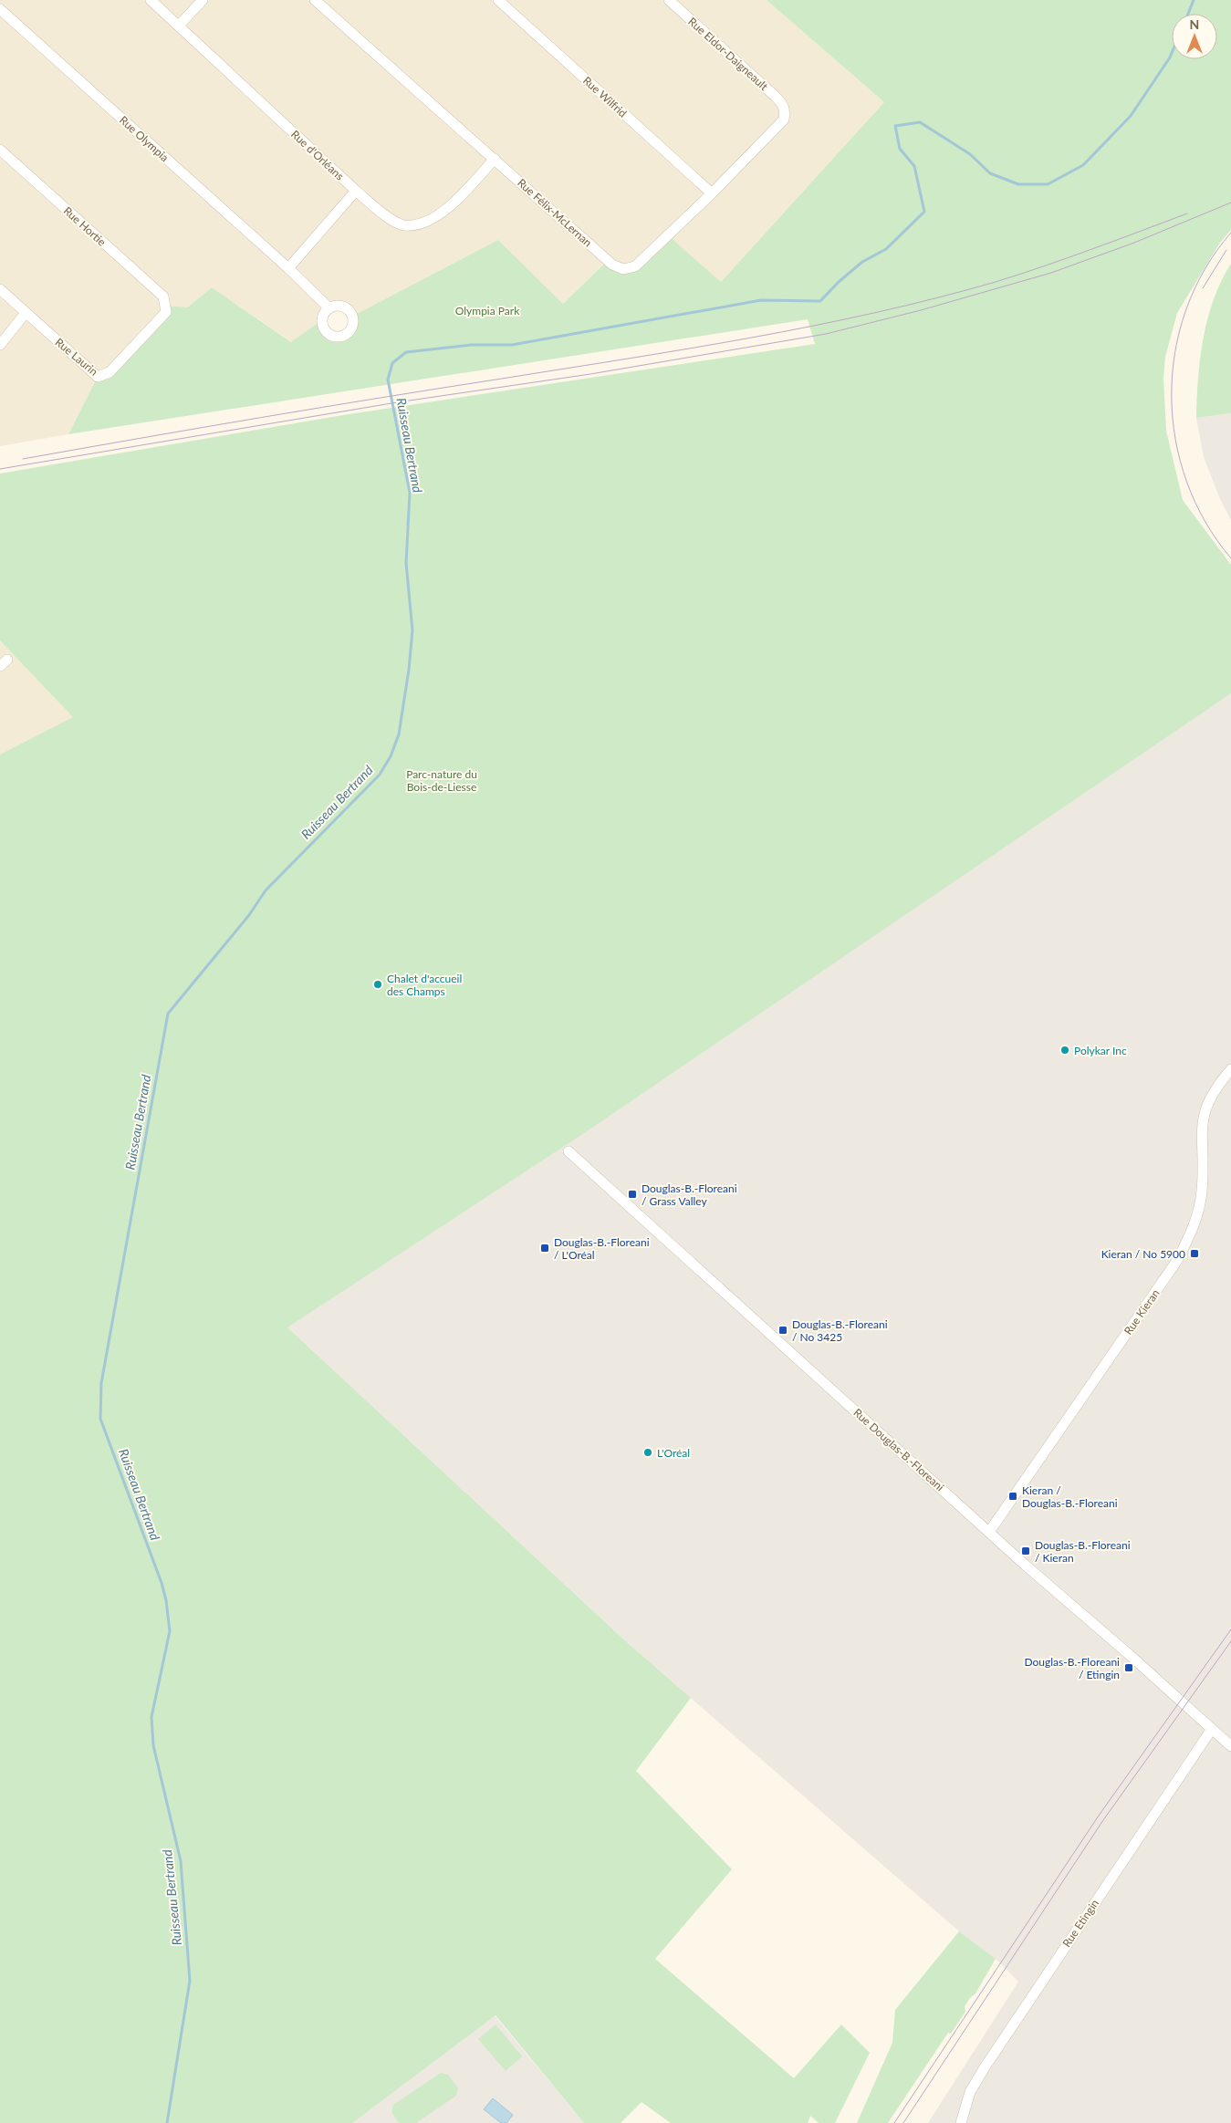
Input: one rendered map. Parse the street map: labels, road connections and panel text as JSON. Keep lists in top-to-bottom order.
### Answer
{
  "streets": {
    "street": [
      "Rue Eldor-Daigneault",
      "Rue Wilfrid",
      "Rue Olympia",
      "Rue d'Orléans",
      "Rue Félix-McLernan",
      "Rue Hortie",
      "Rue Laurin",
      "Rue Kieran",
      "Rue Douglas-B.-Floreani",
      "Rue Etingin"
    ]
  },
  "crossings": [
    ["Rue Eldor-Daigneault", "Rue Félix-McLernan"],
    ["Rue Wilfrid", "Rue Félix-McLernan"],
    ["Rue d'Orléans", "Rue Félix-McLernan"],
    ["Rue Hortie", "Rue Laurin"],
    ["Rue Kieran", "Rue Douglas-B.-Floreani"],
    ["Rue Douglas-B.-Floreani", "Rue Etingin"]
  ],
  "water": ["Ruisseau Bertrand"],
  "parks": ["Olympia Park", "Parc-nature du Bois-de-Liesse"],
  "places": {
    "other": ["Chalet d'accueil des Champs", "Polykar Inc", "L'Oréal"],
    "transit": [
      "Douglas-B.-Floreani / Grass Valley",
      "Douglas-B.-Floreani / L'Oréal",
      "Kieran / No 5900",
      "Douglas-B.-Floreani / No 3425",
      "Kieran / Douglas-B.-Floreani",
      "Douglas-B.-Floreani / Kieran",
      "Douglas-B.-Floreani / Etingin"
    ]
  },
  "north": "top"
}
